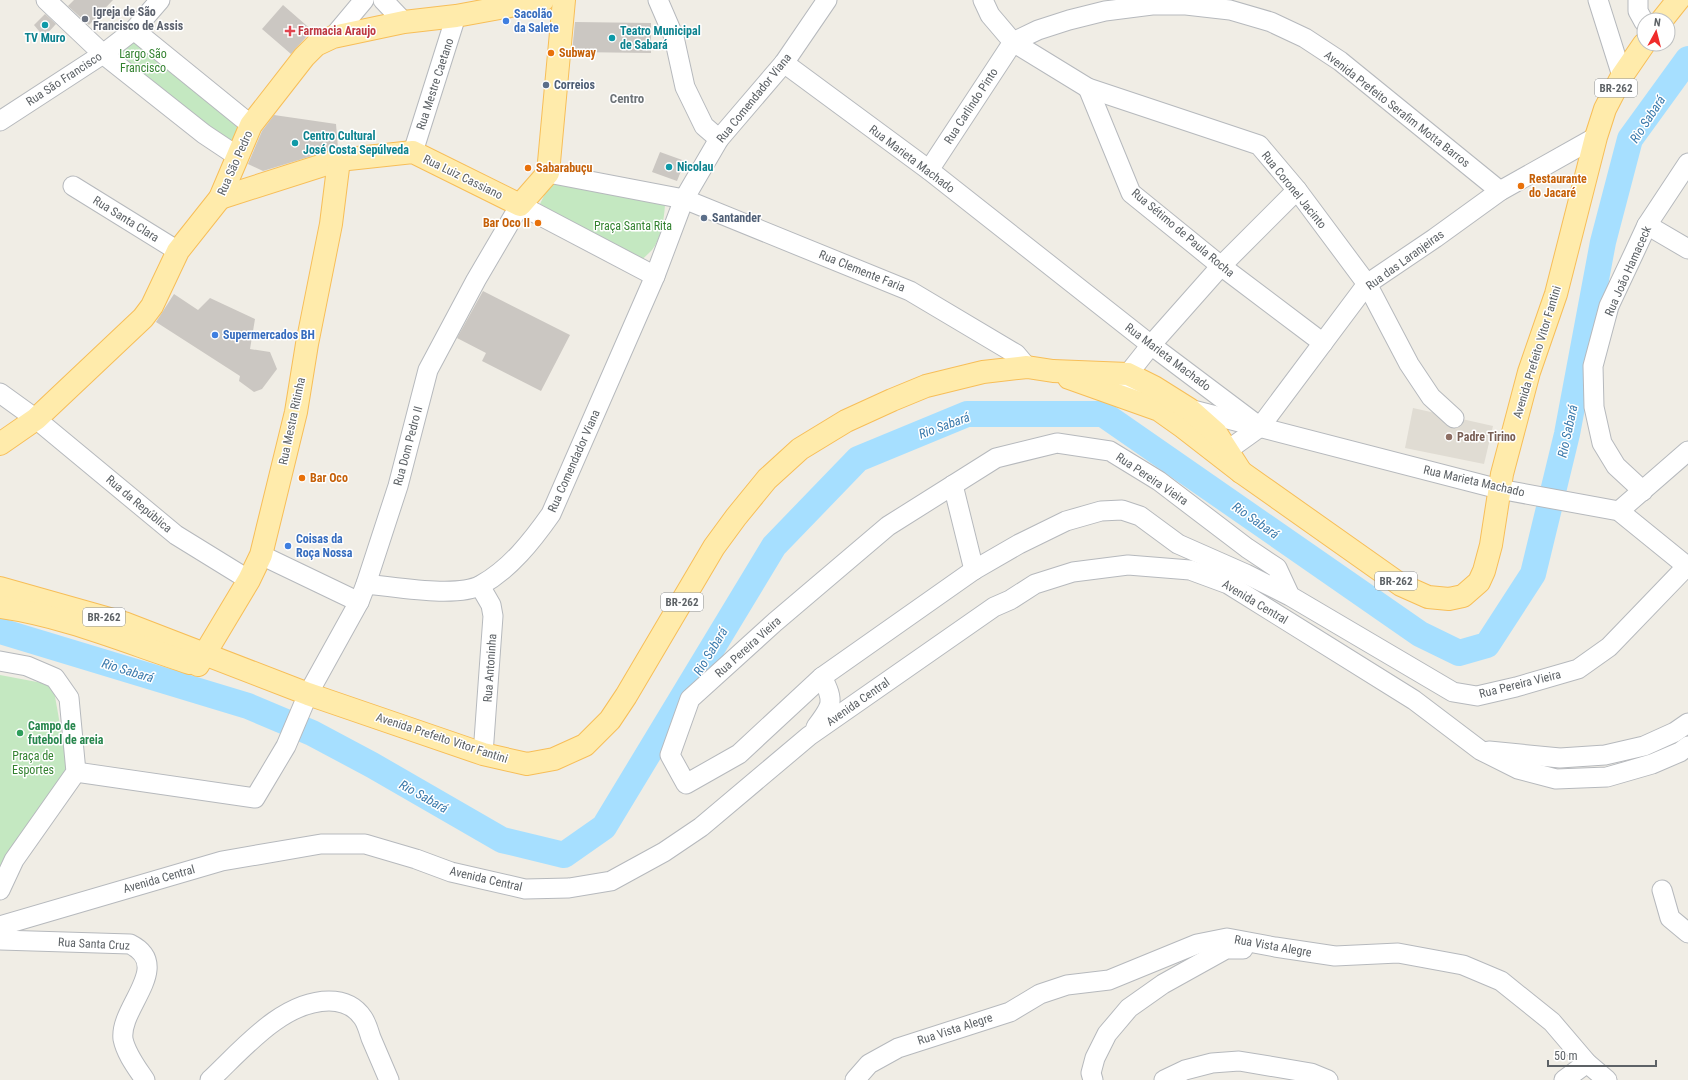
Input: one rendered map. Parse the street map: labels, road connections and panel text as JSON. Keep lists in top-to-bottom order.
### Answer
{
  "streets": {
    "main road": [
      "BR-262",
      "Rua São Pedro",
      "Rua Luiz Cassiano",
      "Avenida Prefeito Vitor Fantini",
      "Rua Mestra Ritinha"
    ],
    "street": [
      "Rua São Francisco",
      "Rua Mestre Caetano",
      "Rua Comendador Viana",
      "Rua Carlindo Pinto",
      "Avenida Prefeito Serafim Motta Barros",
      "Rua Marieta Machado",
      "Rua Coronel Jacinto",
      "Rua Santa Clara",
      "Rua Sétimo de Paula Rocha",
      "Rua das Laranjeiras",
      "Rua Clemente Faria",
      "Rua João Hamaceck",
      "Rua Dom Pedro II",
      "Rua Pereira Vieira",
      "Rua da República",
      "Avenida Central",
      "Rua Antoninha",
      "Rua Santa Cruz",
      "Rua Vista Alegre"
    ]
  },
  "crossings": [
    ["Rua Mestre Caetano", "Rua São Pedro"],
    ["Rua Mestre Caetano", "Rua Luiz Cassiano"],
    ["Rua Comendador Viana", "Rua Marieta Machado"],
    ["Rua Comendador Viana", "Rua Clemente Faria"],
    ["Rua Comendador Viana", "Rua Dom Pedro II"],
    ["Rua Comendador Viana", "Rua Antoninha"],
    ["Rua Carlindo Pinto", "Avenida Prefeito Serafim Motta Barros"],
    ["Rua Carlindo Pinto", "Rua Marieta Machado"],
    ["Rua Carlindo Pinto", "Rua Coronel Jacinto"],
    ["Avenida Prefeito Serafim Motta Barros", "Rua Coronel Jacinto"],
    ["Avenida Prefeito Serafim Motta Barros", "Rua das Laranjeiras"],
    ["Rua Marieta Machado", "Rua das Laranjeiras"],
    ["Rua Marieta Machado", "Avenida Prefeito Vitor Fantini"],
    ["Rua São Pedro", "Rua Luiz Cassiano"],
    ["Rua São Pedro", "Rua Santa Clara"],
    ["Rua São Pedro", "Rua da República"],
    ["Rua Luiz Cassiano", "Rua Mestra Ritinha"],
    ["Rua Luiz Cassiano", "Rua Dom Pedro II"],
    ["Rua Coronel Jacinto", "Rua Sétimo de Paula Rocha"],
    ["Rua Coronel Jacinto", "Rua das Laranjeiras"],
    ["Rua Sétimo de Paula Rocha", "Rua das Laranjeiras"],
    ["Rua das Laranjeiras", "Avenida Prefeito Vitor Fantini"],
    ["Rua Clemente Faria", "Avenida Prefeito Vitor Fantini"],
    ["Avenida Prefeito Vitor Fantini", "Rua Mestra Ritinha"],
    ["Avenida Prefeito Vitor Fantini", "Rua Dom Pedro II"],
    ["Avenida Prefeito Vitor Fantini", "Rua Antoninha"],
    ["Rua Mestra Ritinha", "Rua da República"]
  ],
  "districts": ["Centro"],
  "water": ["Rio Sabará"],
  "parks": ["Largo São Francisco", "Praça Santa Rita", "Praça de Esportes"],
  "places": {
    "other": [
      "Igreja de São Francisco de Assis",
      "Sacolão da Salete",
      "TV Muro",
      "Teatro Municipal de Sabará",
      "Subway",
      "Correios",
      "Centro Cultural José Costa Sepúlveda",
      "Nicolau",
      "Sabarabuçu",
      "Restaurante do Jacaré",
      "Santander",
      "Bar Oco II",
      "Supermercados BH",
      "Padre Tirino",
      "Bar Oco",
      "Coisas da Roça Nossa",
      "Campo de futebol de areia"
    ],
    "health": ["Farmacia Araujo"]
  },
  "scale_bar": "50 m",
  "north": "top"
}
